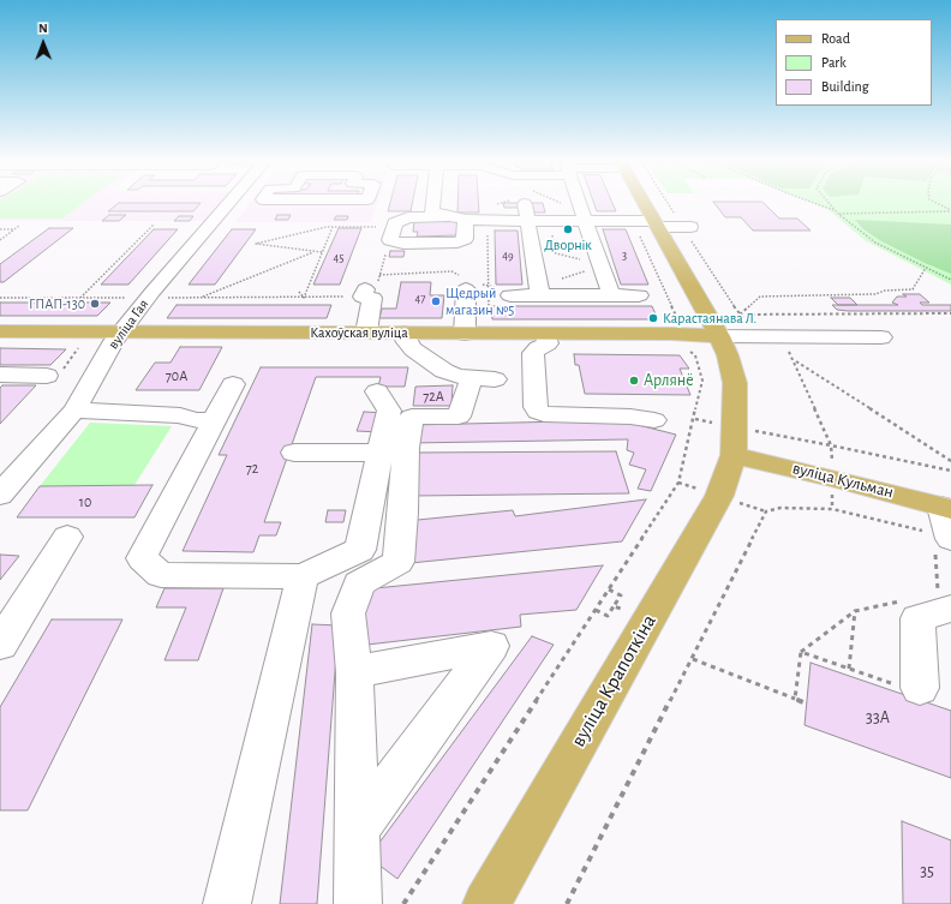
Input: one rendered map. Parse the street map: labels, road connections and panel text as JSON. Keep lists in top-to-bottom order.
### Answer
{
  "streets": {
    "main road": ["Кахоўская вуліца", "вуліца Кульман", "вуліца Крапоткіна"],
    "street": ["вуліца Гая"]
  },
  "crossings": [
    ["вуліца Гая", "Кахоўская вуліца"],
    ["Кахоўская вуліца", "вуліца Крапоткіна"],
    ["вуліца Кульман", "вуліца Крапоткіна"]
  ],
  "places": [
    "Дворнік",
    "Щедрый магазин №5",
    "ГПАП-130",
    "Карастаянава Л.",
    "Арлянё"
  ],
  "house_numbers": [
    "49",
    "3",
    "45",
    "47",
    "70А",
    "72А",
    "72",
    "10",
    "33А",
    "35"
  ],
  "legend": ["Road", "Park", "Building"],
  "north": "top"
}
